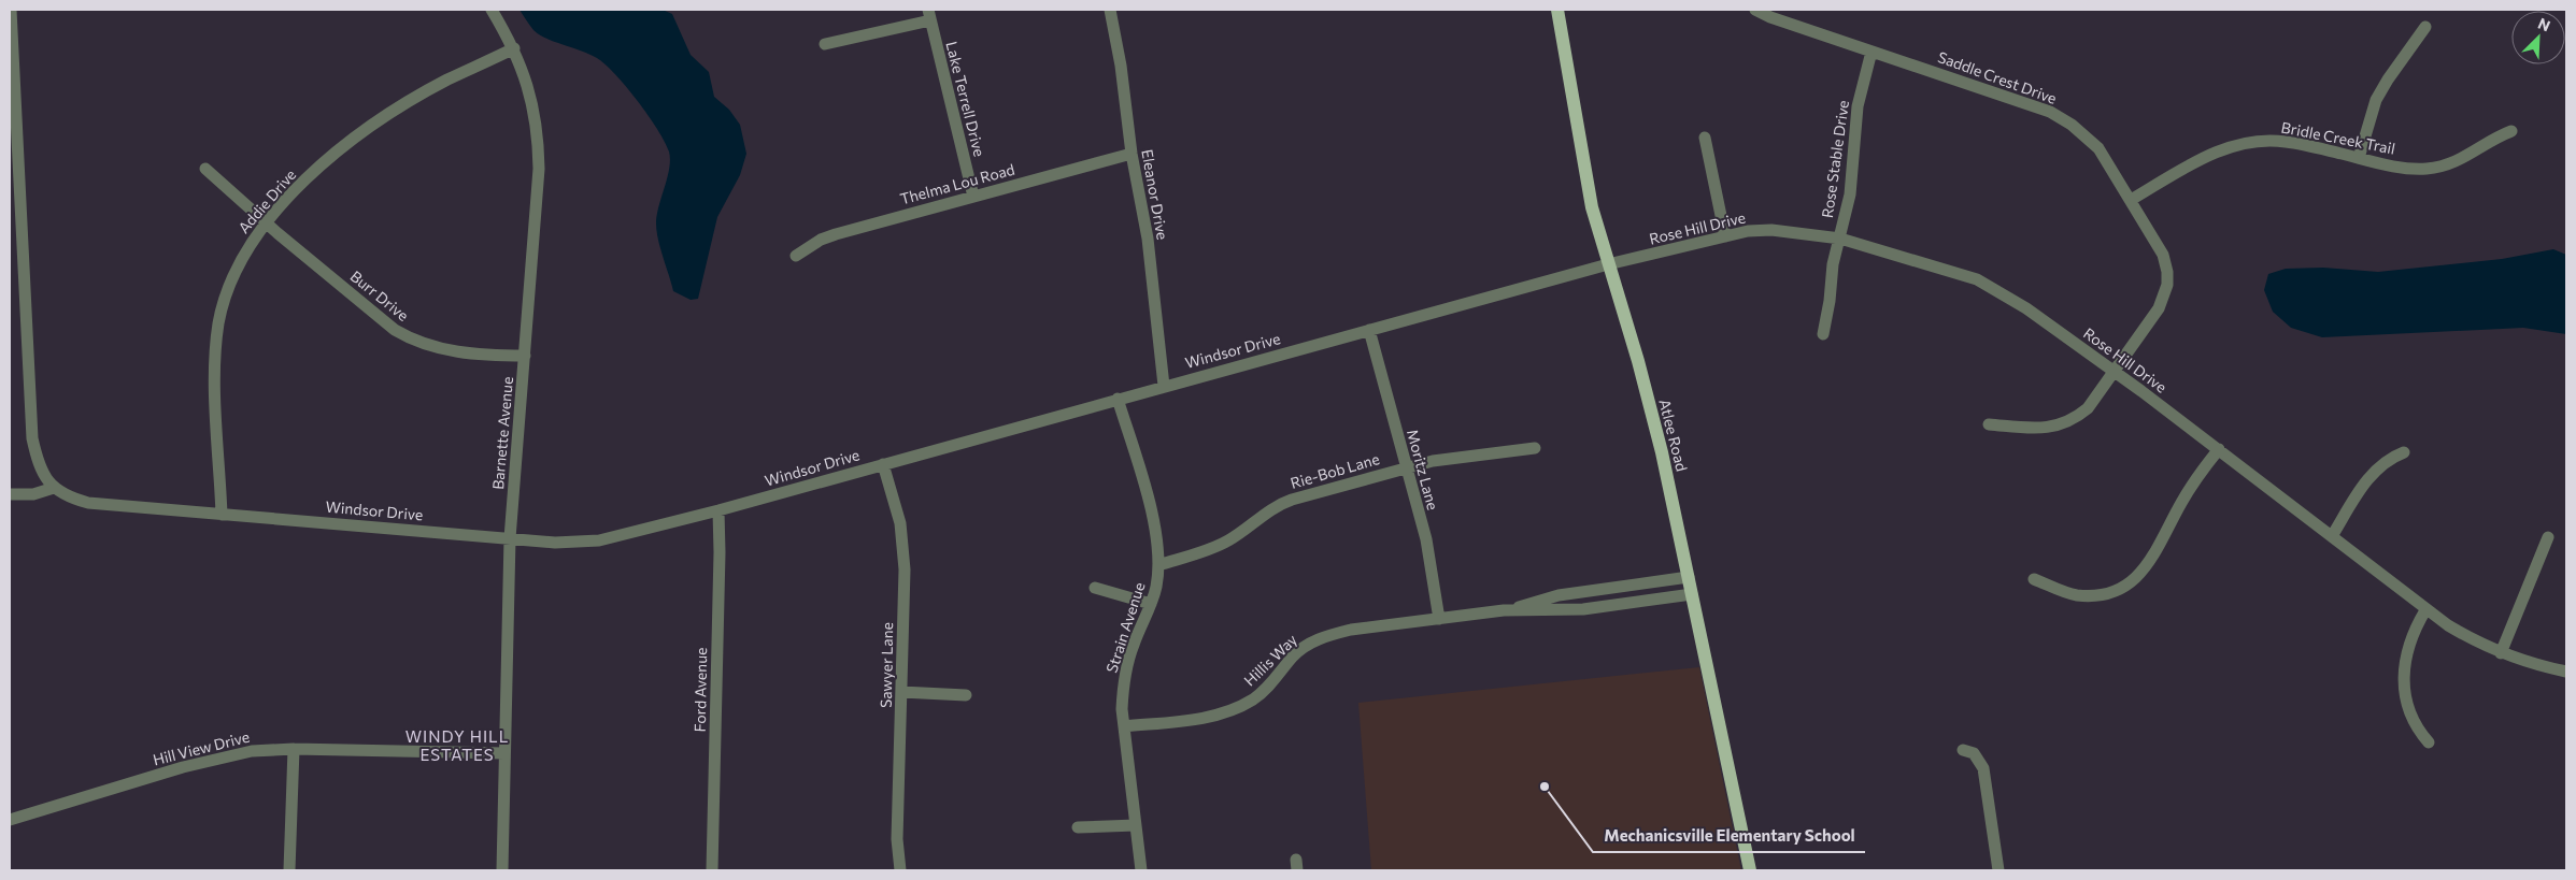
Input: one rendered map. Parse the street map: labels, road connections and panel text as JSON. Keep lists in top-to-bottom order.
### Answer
{
  "streets": {
    "main road": ["Atlee Road"],
    "street": [
      "Saddle Crest Drive",
      "Lake Terrell Drive",
      "Bridle Creek Trail",
      "Rose Stable Drive",
      "Thelma Lou Road",
      "Eleanor Drive",
      "Addie Drive",
      "Rose Hill Drive",
      "Burr Drive",
      "Windsor Drive",
      "Barnette Avenue",
      "Moritz Lane",
      "Rie-Bob Lane",
      "Strain Avenue",
      "Hillis Way",
      "Sawyer Lane",
      "Ford Avenue",
      "Hill View Drive"
    ]
  },
  "crossings": [
    ["Saddle Crest Drive", "Bridle Creek Trail"],
    ["Saddle Crest Drive", "Rose Stable Drive"],
    ["Saddle Crest Drive", "Rose Hill Drive"],
    ["Lake Terrell Drive", "Thelma Lou Road"],
    ["Rose Stable Drive", "Rose Hill Drive"],
    ["Thelma Lou Road", "Eleanor Drive"],
    ["Eleanor Drive", "Windsor Drive"],
    ["Addie Drive", "Burr Drive"],
    ["Addie Drive", "Windsor Drive"],
    ["Addie Drive", "Barnette Avenue"],
    ["Rose Hill Drive", "Windsor Drive"],
    ["Rose Hill Drive", "Atlee Road"],
    ["Burr Drive", "Barnette Avenue"],
    ["Windsor Drive", "Barnette Avenue"],
    ["Windsor Drive", "Atlee Road"],
    ["Windsor Drive", "Moritz Lane"],
    ["Windsor Drive", "Strain Avenue"],
    ["Windsor Drive", "Sawyer Lane"],
    ["Windsor Drive", "Ford Avenue"],
    ["Barnette Avenue", "Hill View Drive"],
    ["Atlee Road", "Hillis Way"],
    ["Moritz Lane", "Rie-Bob Lane"],
    ["Moritz Lane", "Hillis Way"],
    ["Rie-Bob Lane", "Strain Avenue"],
    ["Strain Avenue", "Hillis Way"]
  ],
  "districts": ["WINDY HILL ESTATES"],
  "places": ["Mechanicsville Elementary School"],
  "north": "top right"
}
